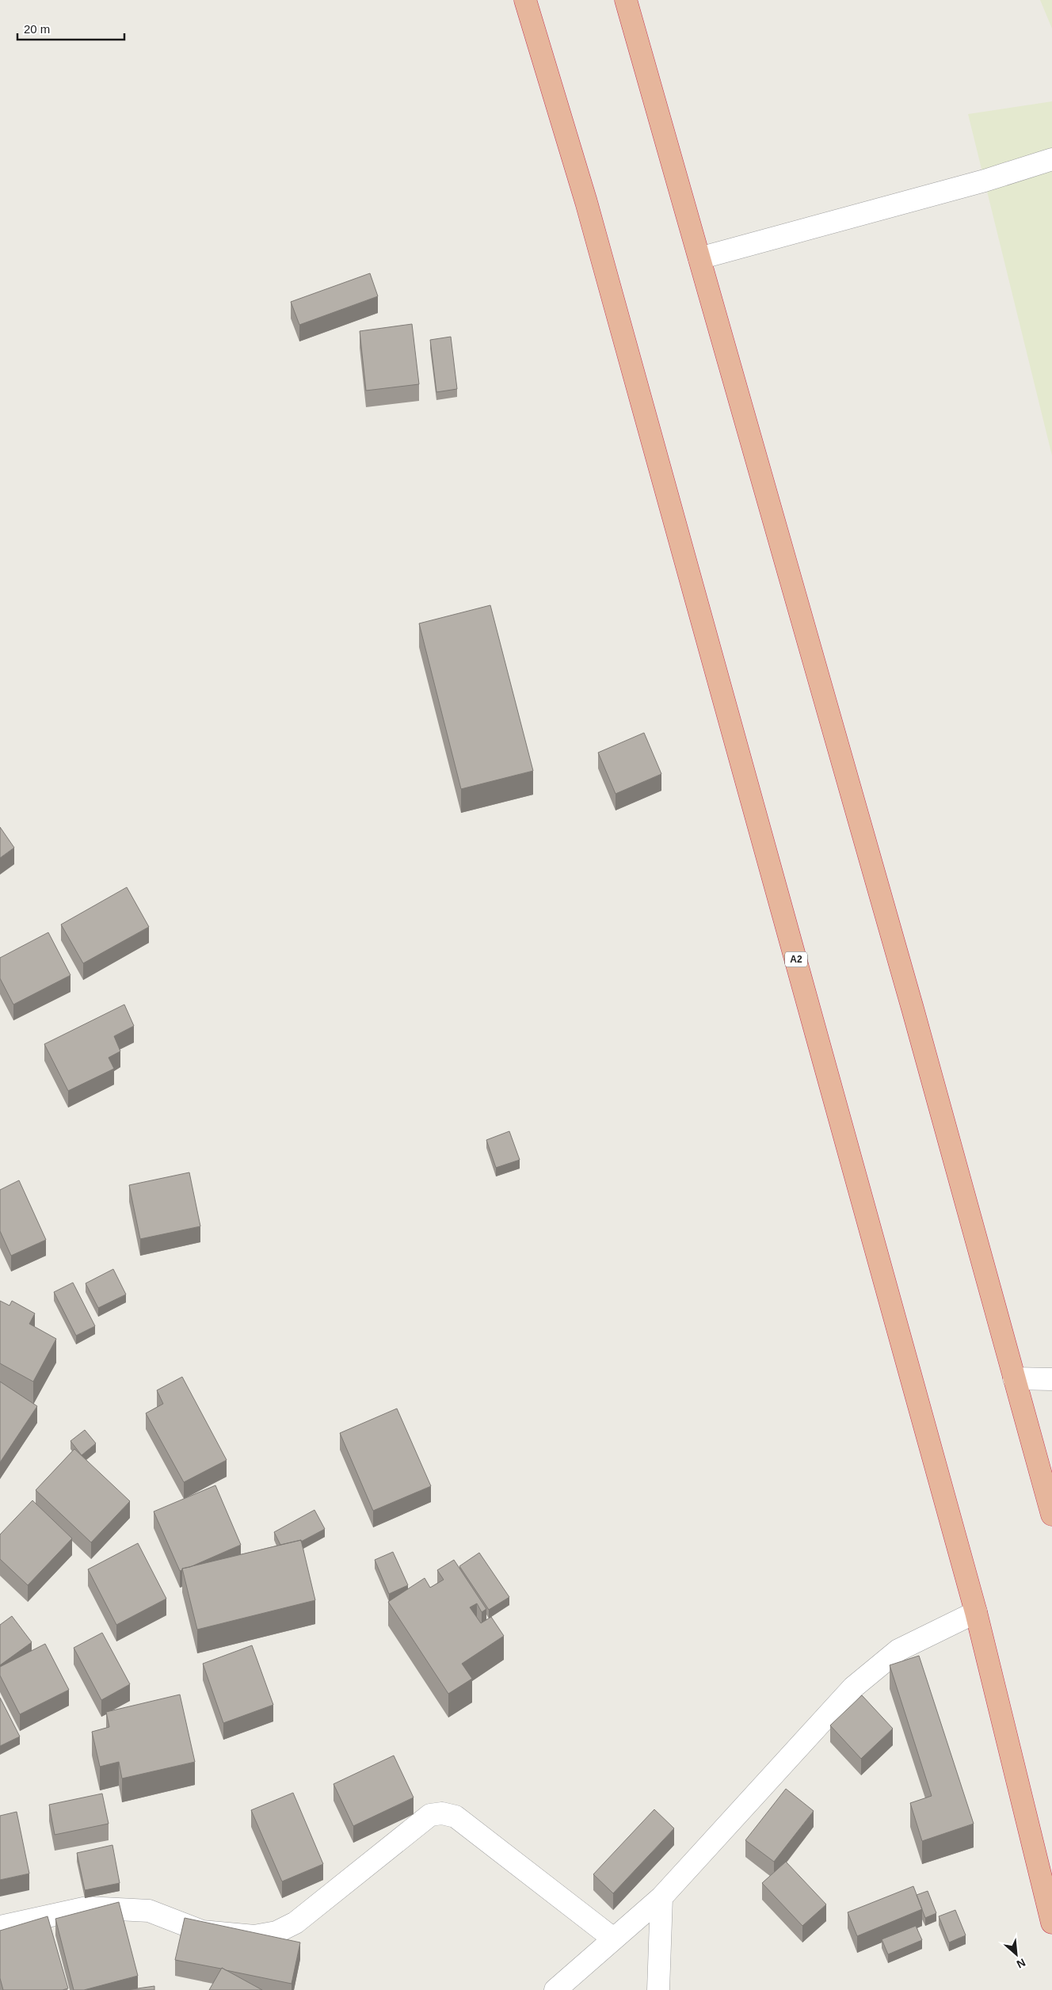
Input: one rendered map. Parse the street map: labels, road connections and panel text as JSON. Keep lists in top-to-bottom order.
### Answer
{
  "streets": {
    "highway": ["A2"]
  },
  "scale_bar": "20 m",
  "north": "bottom right"
}
